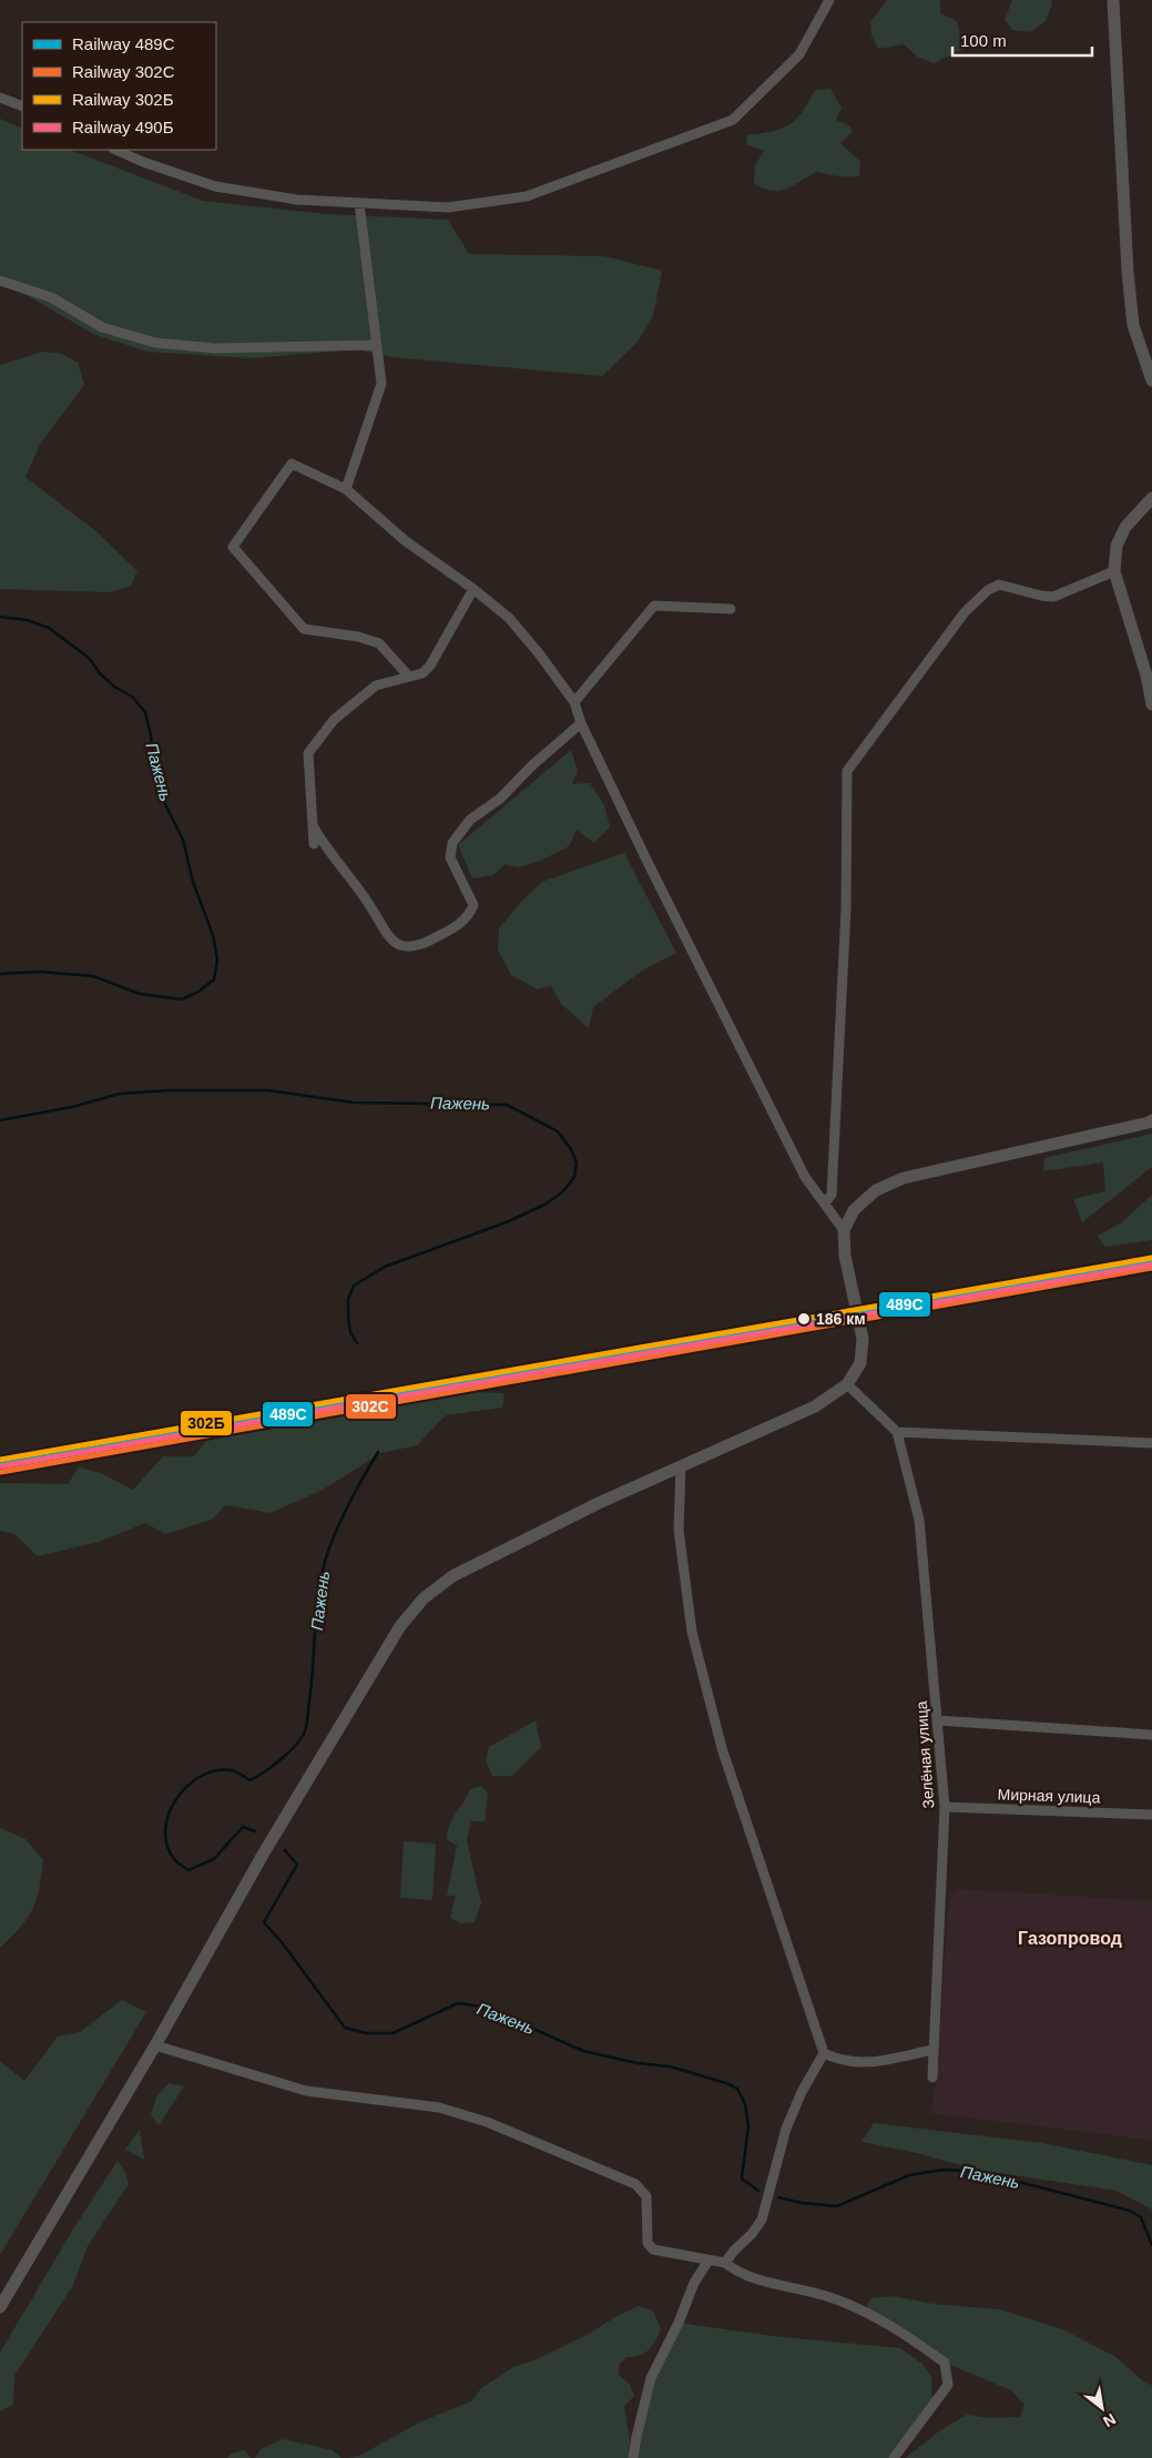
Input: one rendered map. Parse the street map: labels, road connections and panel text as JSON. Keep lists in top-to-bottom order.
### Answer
{
  "streets": {
    "street": ["Зелёная улица", "Мирная улица"]
  },
  "crossings": [
    ["Зелёная улица", "Мирная улица"]
  ],
  "districts": ["Газопровод"],
  "water": ["Пажень"],
  "places": ["186 км"],
  "lines": [
    "rail line 302Б",
    "rail line 489С",
    "rail line 490Б",
    "rail line 302С"
  ],
  "legend": [
    "Railway 489С",
    "Railway 302С",
    "Railway 302Б",
    "Railway 490Б"
  ],
  "scale_bar": "100 m",
  "north": "bottom right"
}
